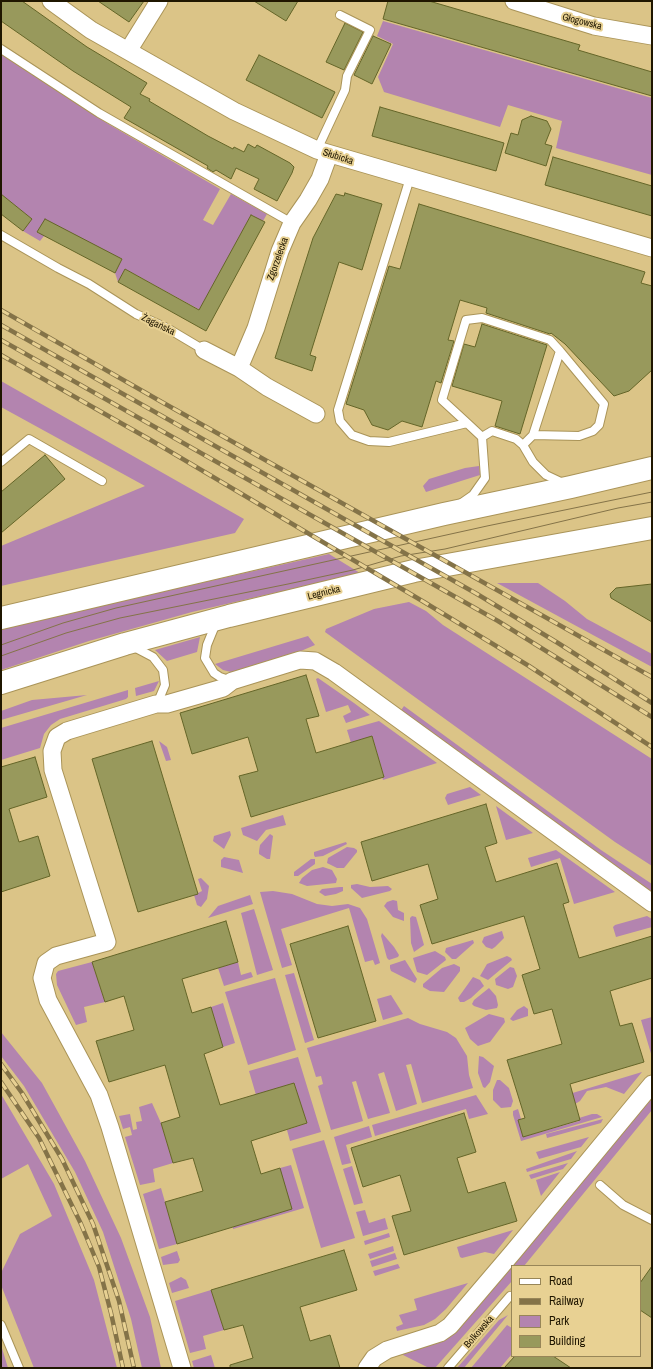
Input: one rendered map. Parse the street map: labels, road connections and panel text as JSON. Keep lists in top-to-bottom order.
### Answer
{
  "streets": {
    "main road": ["Legnicka"],
    "street": [
      "Głogowska",
      "Słubicka",
      "Zgorzelecka",
      "Żagańska"
    ],
    "lane": ["Bolkowska"]
  },
  "crossings": [
    ["Słubicka", "Zgorzelecka"],
    ["Zgorzelecka", "Żagańska"]
  ],
  "legend": [
    "Road",
    "Railway",
    "Park",
    "Building"
  ]
}
